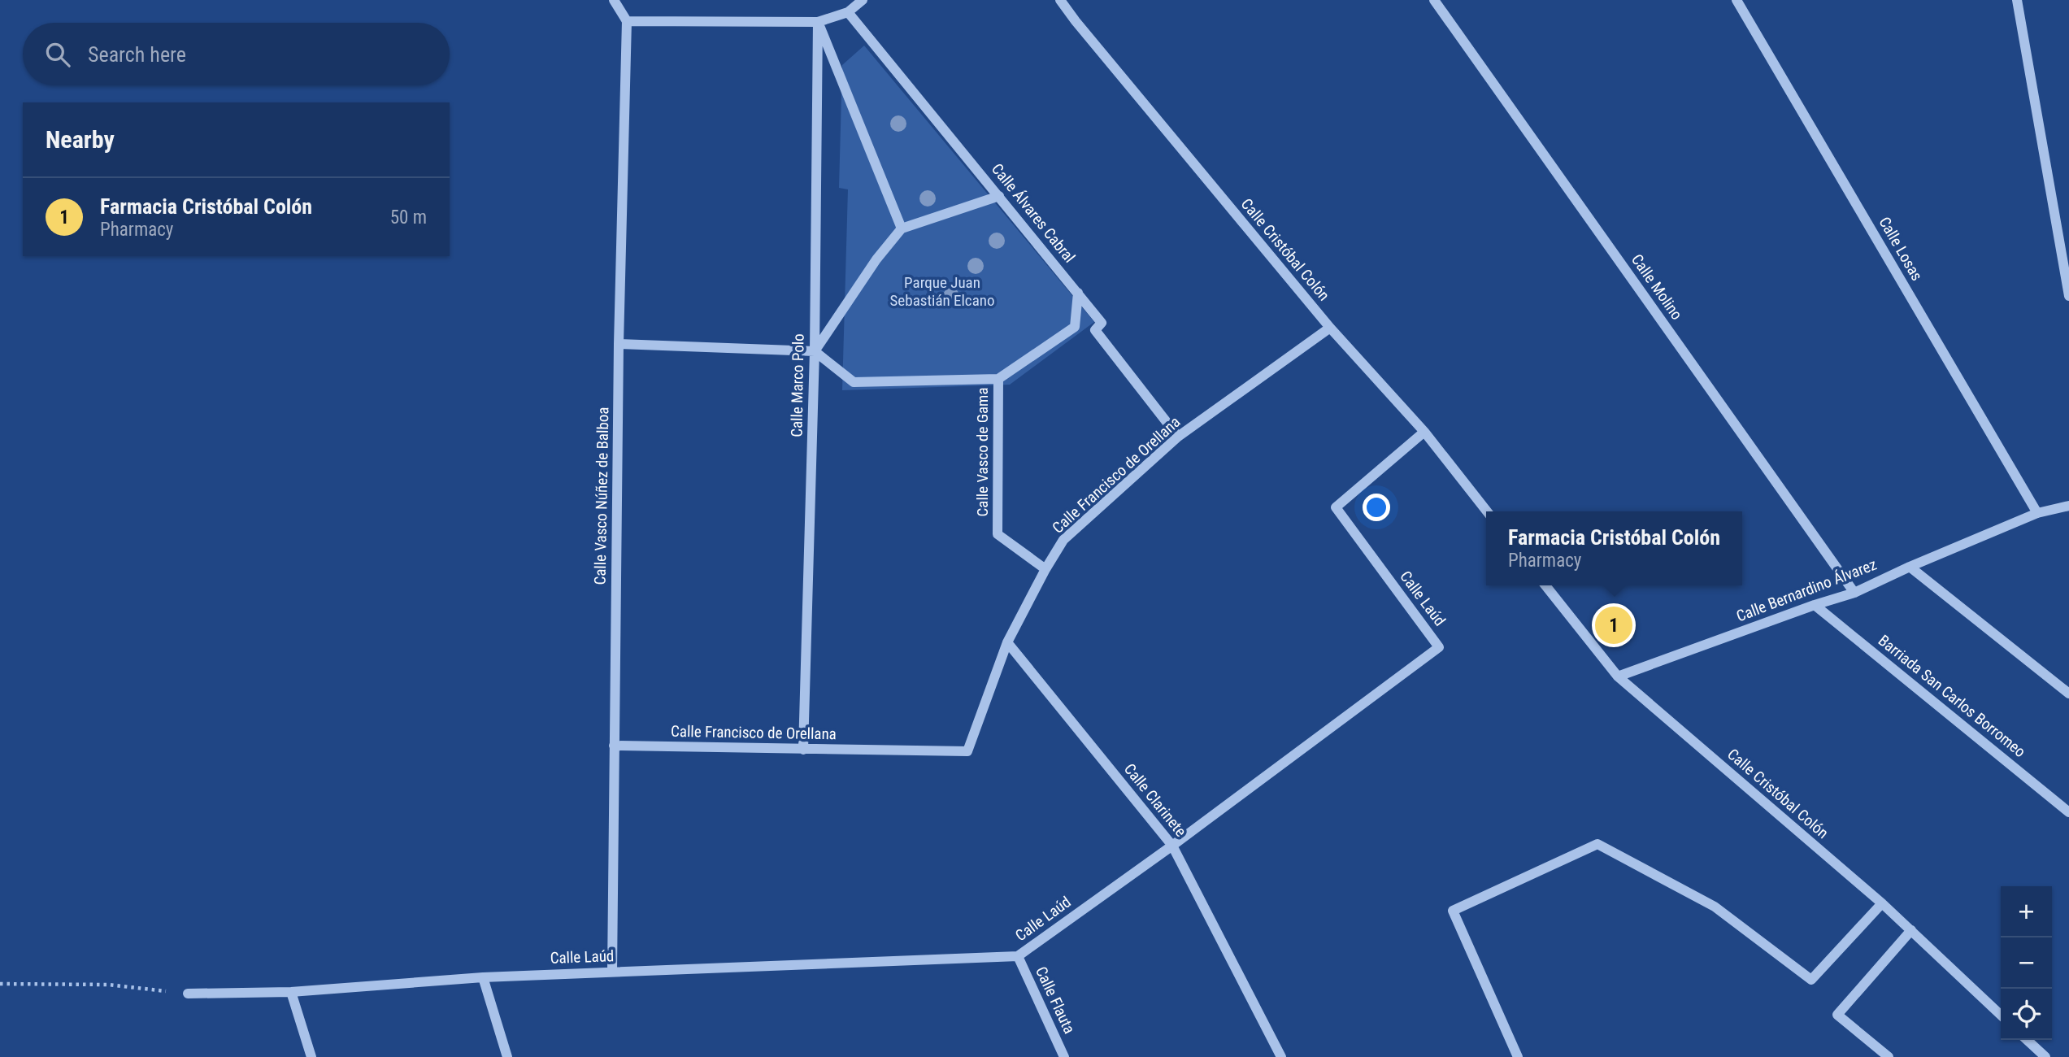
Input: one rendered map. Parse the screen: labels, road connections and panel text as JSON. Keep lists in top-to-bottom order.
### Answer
{
  "streets": {
    "street": [
      "Calle Álvares Cabral",
      "Calle Losas",
      "Calle Cristóbal Colón",
      "Calle Molino",
      "Calle Marco Polo",
      "Calle Vasco de Gama",
      "Calle Francisco de Orellana",
      "Calle Vasco Núñez de Balboa",
      "Calle Bernardino Álvarez",
      "Calle Laúd",
      "Barriada San Carlos Borromeo",
      "Calle Clarinete",
      "Calle Flauta"
    ]
  },
  "crossings": [
    ["Calle Álvares Cabral", "Calle Francisco de Orellana"],
    ["Calle Losas", "Calle Bernardino Álvarez"],
    ["Calle Cristóbal Colón", "Calle Francisco de Orellana"],
    ["Calle Cristóbal Colón", "Calle Bernardino Álvarez"],
    ["Calle Cristóbal Colón", "Calle Laúd"],
    ["Calle Molino", "Calle Bernardino Álvarez"],
    ["Calle Marco Polo", "Calle Francisco de Orellana"],
    ["Calle Vasco de Gama", "Calle Francisco de Orellana"],
    ["Calle Francisco de Orellana", "Calle Vasco Núñez de Balboa"],
    ["Calle Francisco de Orellana", "Calle Clarinete"],
    ["Calle Vasco Núñez de Balboa", "Calle Laúd"],
    ["Calle Bernardino Álvarez", "Barriada San Carlos Borromeo"],
    ["Calle Laúd", "Calle Clarinete"],
    ["Calle Laúd", "Calle Flauta"]
  ],
  "parks": ["Parque Juan Sebastián Elcano"],
  "page": {
    "search": "Search here",
    "heading": "Nearby",
    "list": [
      {
        "mark": "1",
        "name": "Farmacia Cristóbal Colón",
        "note": "Pharmacy",
        "value": "50 m"
      }
    ],
    "popup": ["Farmacia Cristóbal Colón", "Pharmacy"],
    "pins": "1",
    "map_buttons": ["+", "−"]
  }
}
